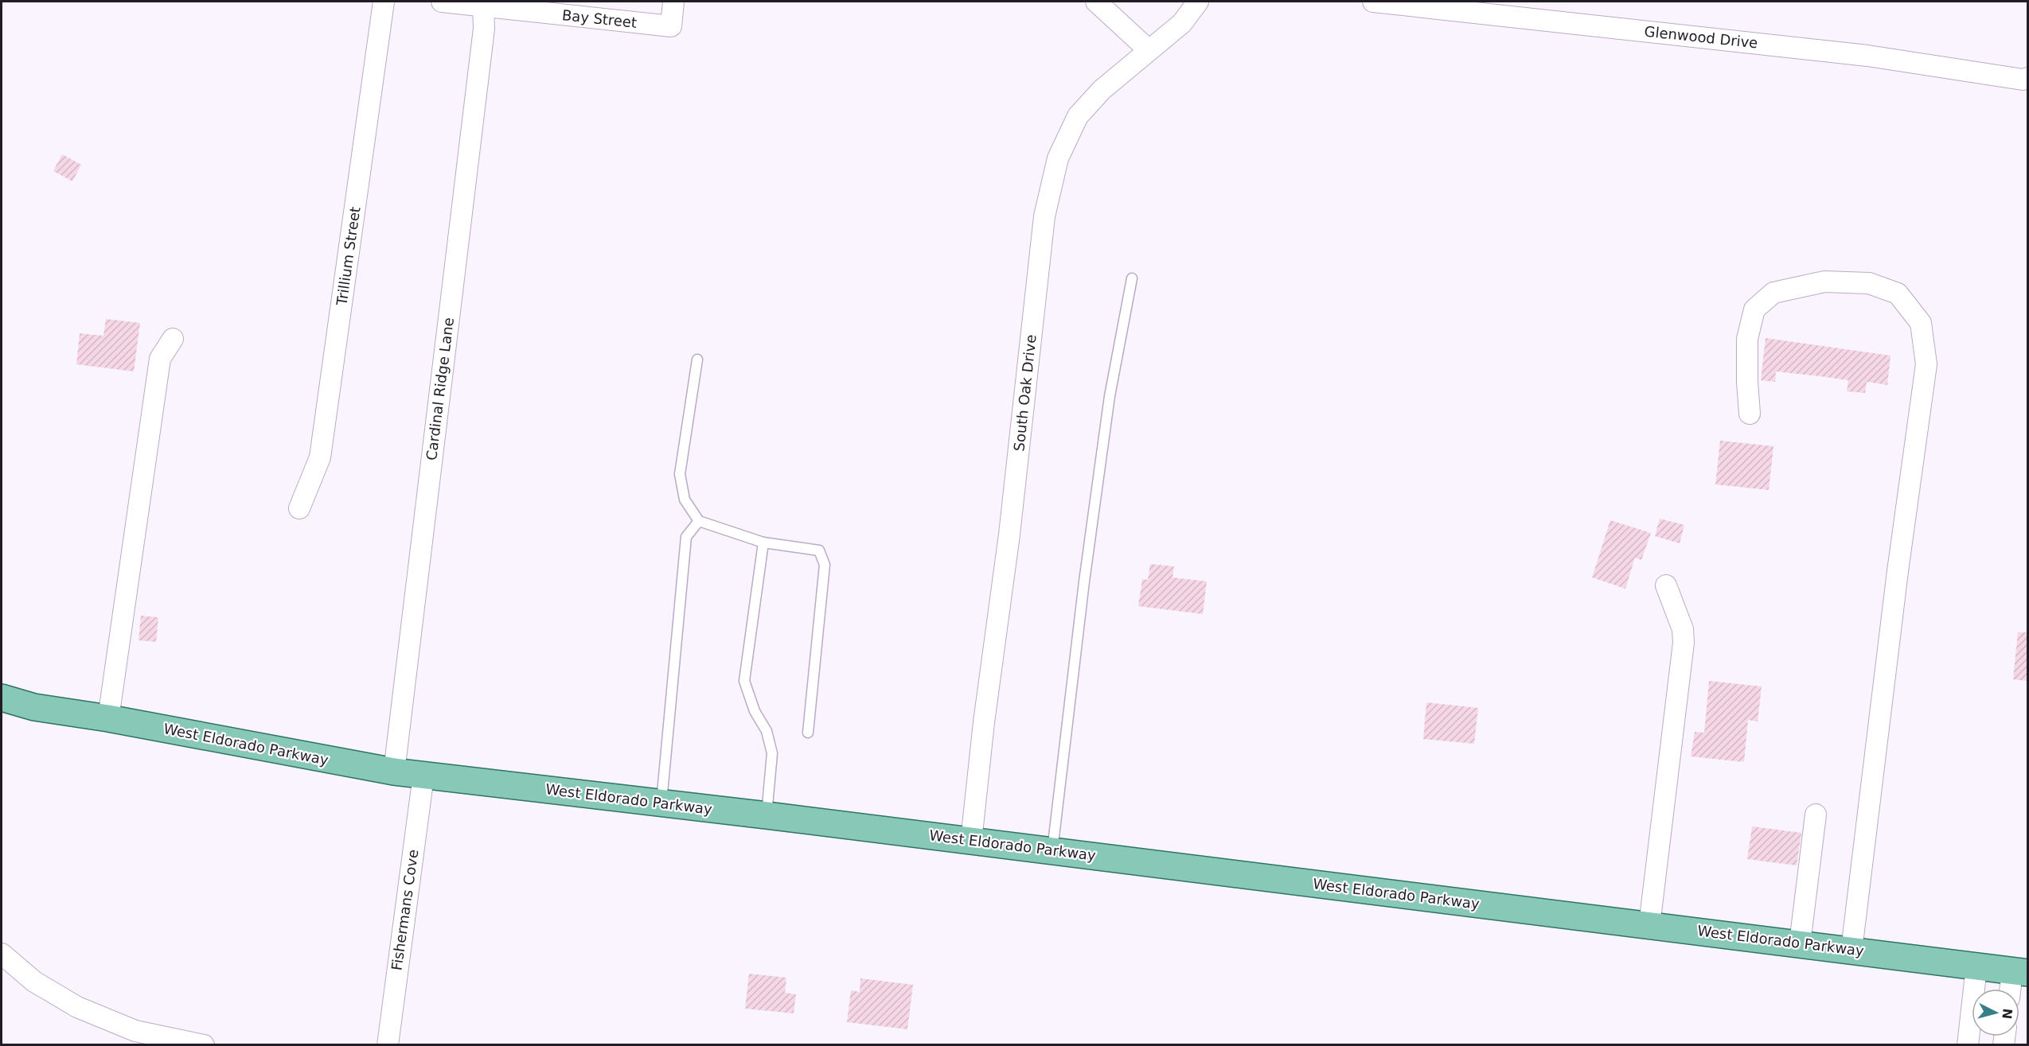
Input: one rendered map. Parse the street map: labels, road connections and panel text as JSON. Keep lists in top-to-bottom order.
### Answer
{
  "streets": {
    "main road": ["West Eldorado Parkway"],
    "street": [
      "Bay Street",
      "Glenwood Drive",
      "Trillium Street",
      "Cardinal Ridge Lane",
      "South Oak Drive",
      "Fishermans Cove"
    ]
  },
  "crossings": [
    ["Bay Street", "Cardinal Ridge Lane"],
    ["Cardinal Ridge Lane", "West Eldorado Parkway"],
    ["South Oak Drive", "West Eldorado Parkway"],
    ["West Eldorado Parkway", "Fishermans Cove"]
  ],
  "north": "right"
}
